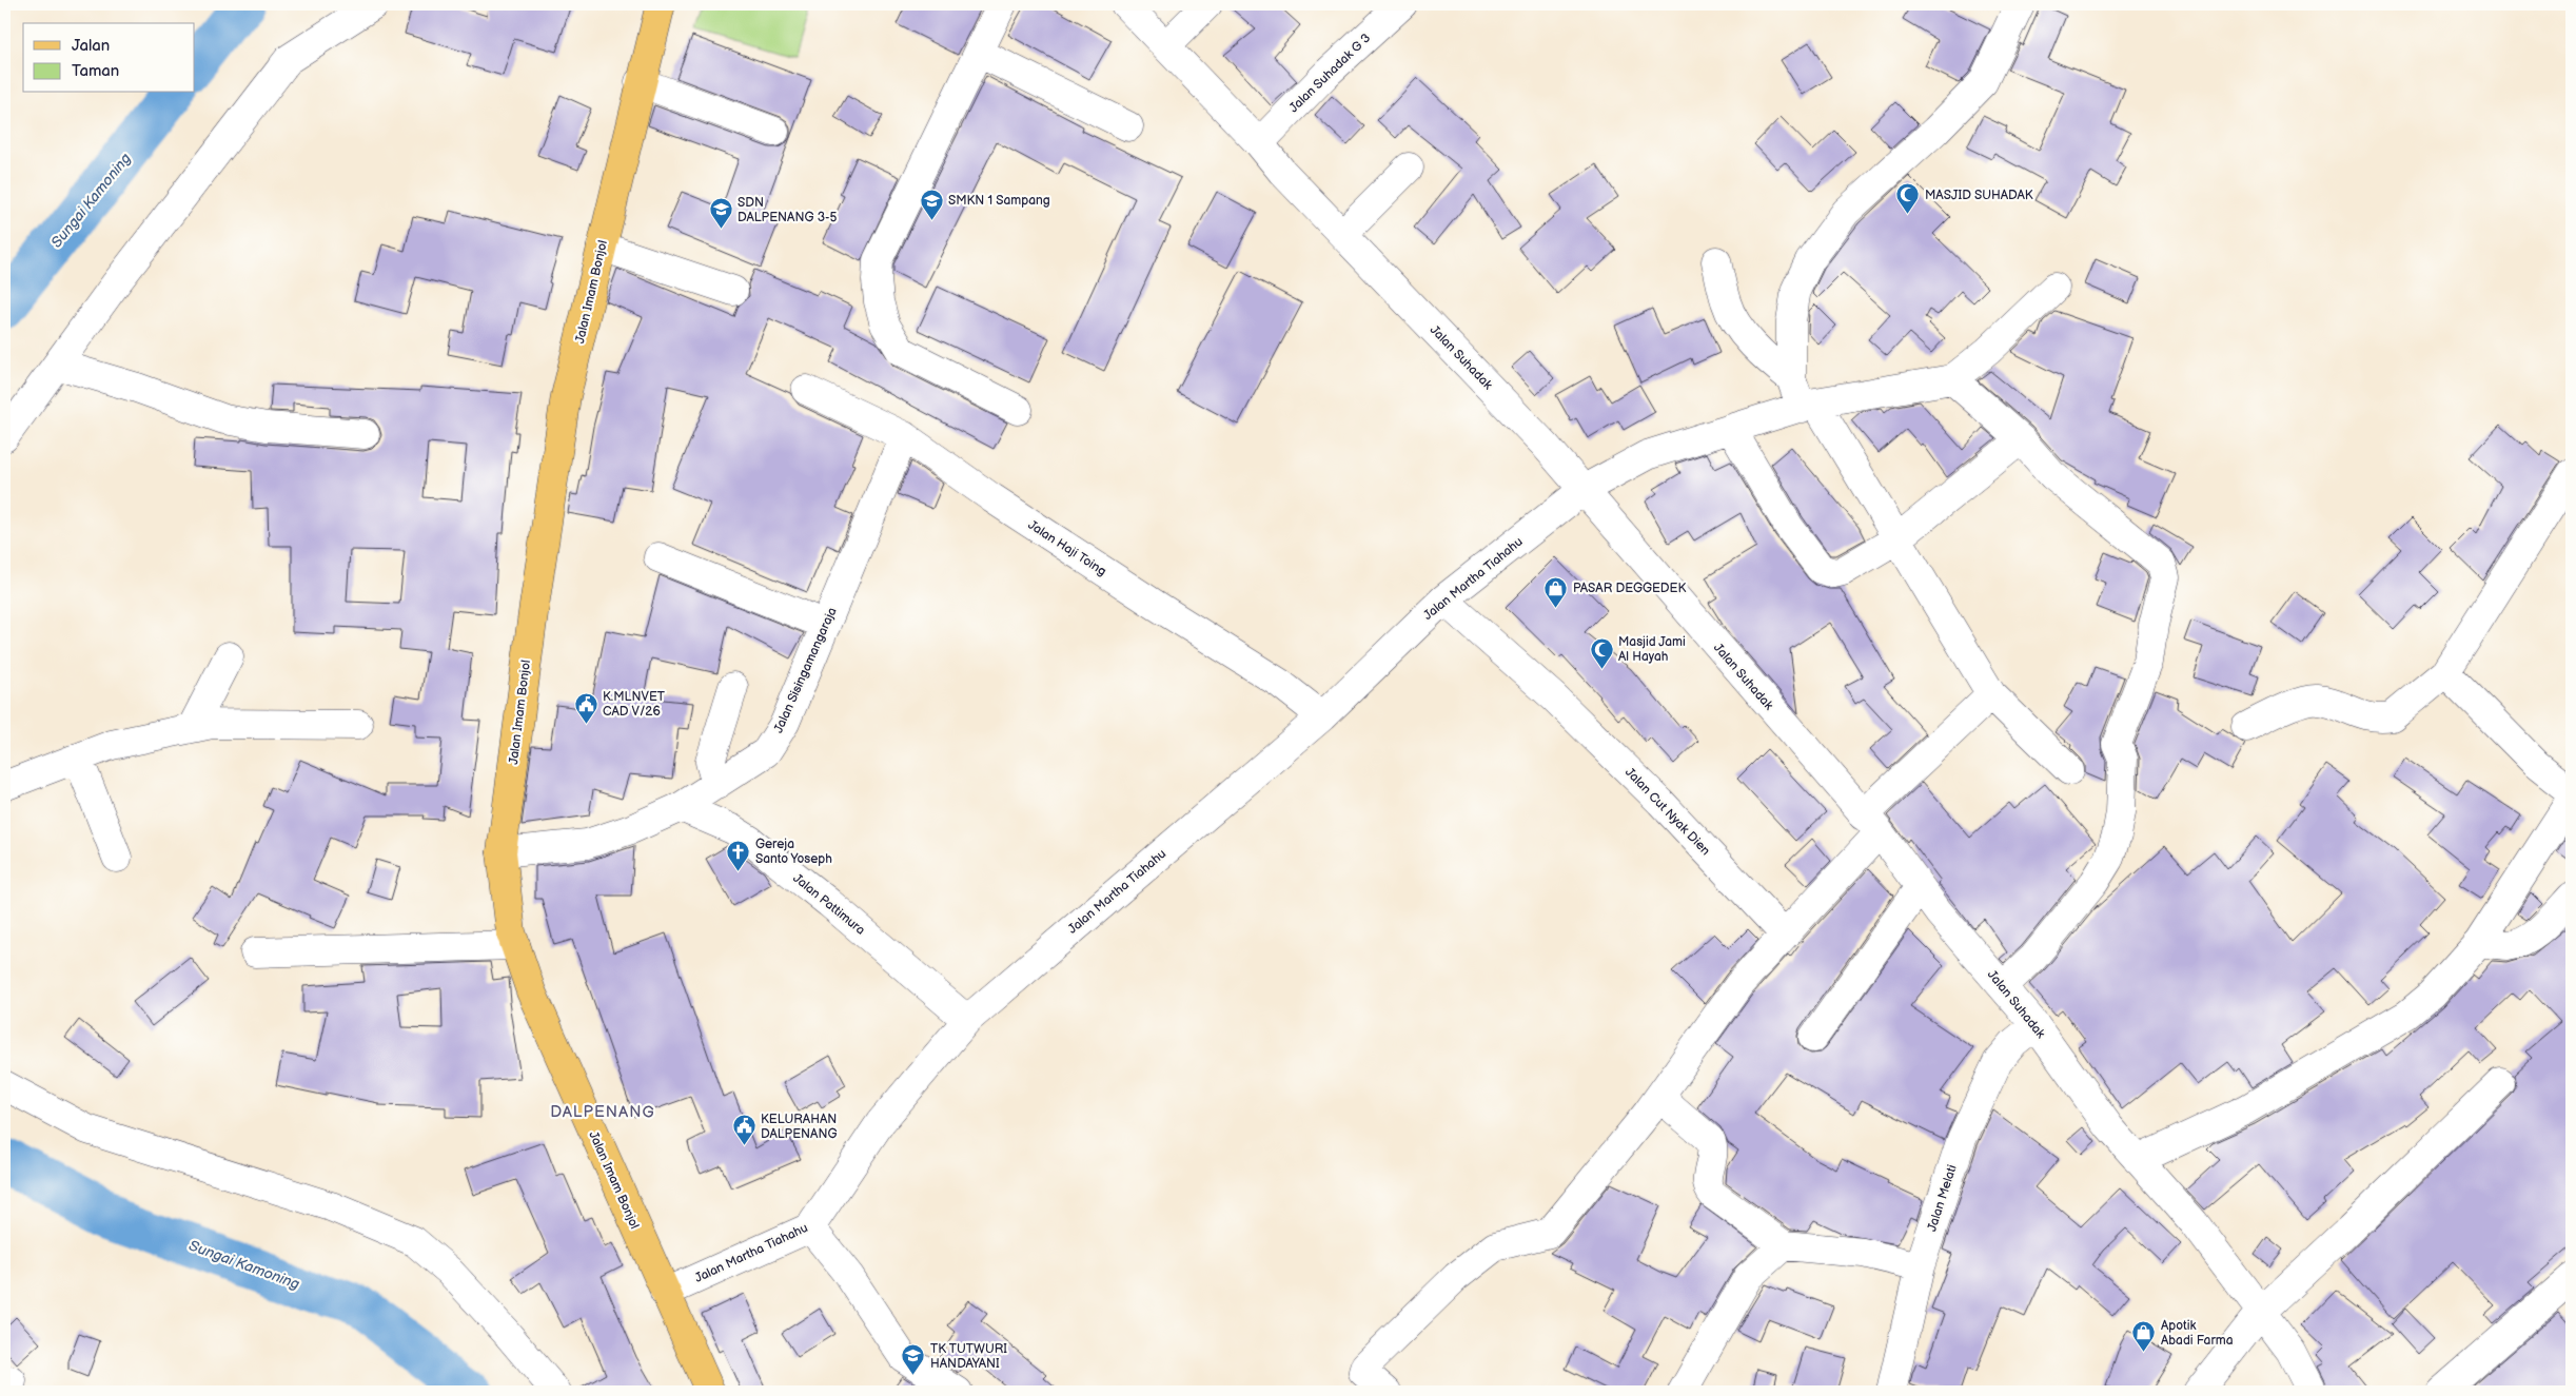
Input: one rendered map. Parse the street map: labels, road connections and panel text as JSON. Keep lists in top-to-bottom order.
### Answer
{
  "streets": {
    "main road": ["Jalan Imam Bonjol"],
    "street": [
      "Jalan Suhadak G 3",
      "Jalan Suhadak",
      "Jalan Haji Toing",
      "Jalan Martha Tiahahu",
      "Jalan Sisingamangaraja",
      "Jalan Cut Nyak Dien",
      "Jalan Pattimura",
      "Jalan Melati"
    ]
  },
  "crossings": [
    ["Jalan Suhadak G 3", "Jalan Suhadak"],
    ["Jalan Imam Bonjol", "Jalan Martha Tiahahu"],
    ["Jalan Imam Bonjol", "Jalan Sisingamangaraja"],
    ["Jalan Suhadak", "Jalan Martha Tiahahu"],
    ["Jalan Suhadak", "Jalan Melati"],
    ["Jalan Haji Toing", "Jalan Martha Tiahahu"],
    ["Jalan Haji Toing", "Jalan Sisingamangaraja"],
    ["Jalan Martha Tiahahu", "Jalan Cut Nyak Dien"],
    ["Jalan Martha Tiahahu", "Jalan Pattimura"],
    ["Jalan Sisingamangaraja", "Jalan Pattimura"]
  ],
  "districts": ["DALPENANG"],
  "water": ["Sungai Kamoning"],
  "places": {
    "mosque": ["MASJID SUHADAK", "Masjid Jami Al Hayah"],
    "school or university": ["SMKN 1 Sampang", "SDN DALPENANG 3-5", "TK TUTWURI HANDAYANI"],
    "shop": ["PASAR DEGGEDEK", "Apotik Abadi Farma"],
    "public building": ["K.MLNVET CAD V/26", "KELURAHAN DALPENANG"],
    "church": ["Gereja Santo Yoseph"]
  },
  "legend": ["Jalan", "Taman"]
}
